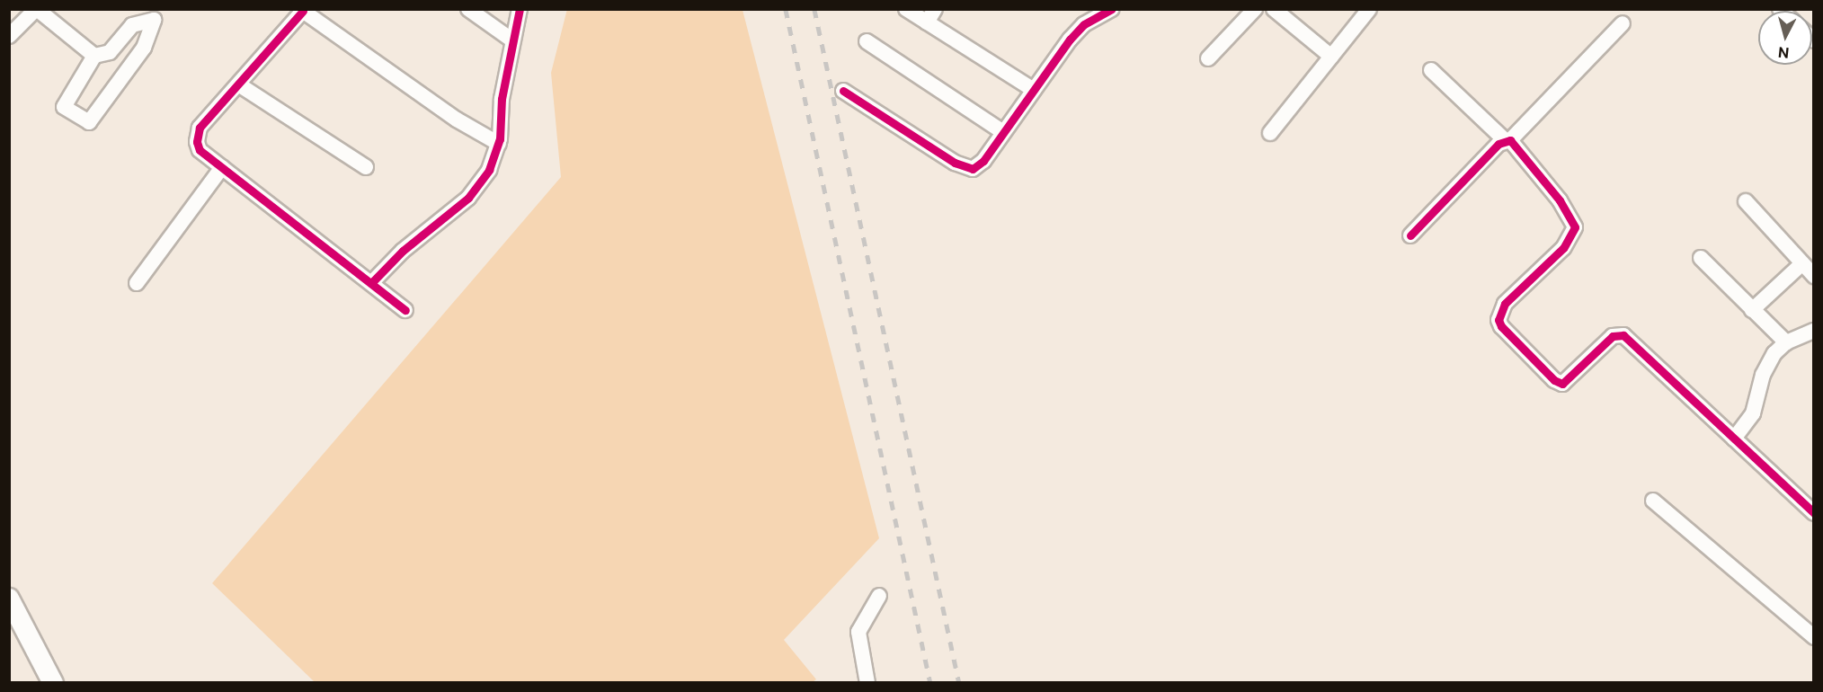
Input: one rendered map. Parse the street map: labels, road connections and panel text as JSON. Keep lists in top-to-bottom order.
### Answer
{
  "north": "bottom"
}
